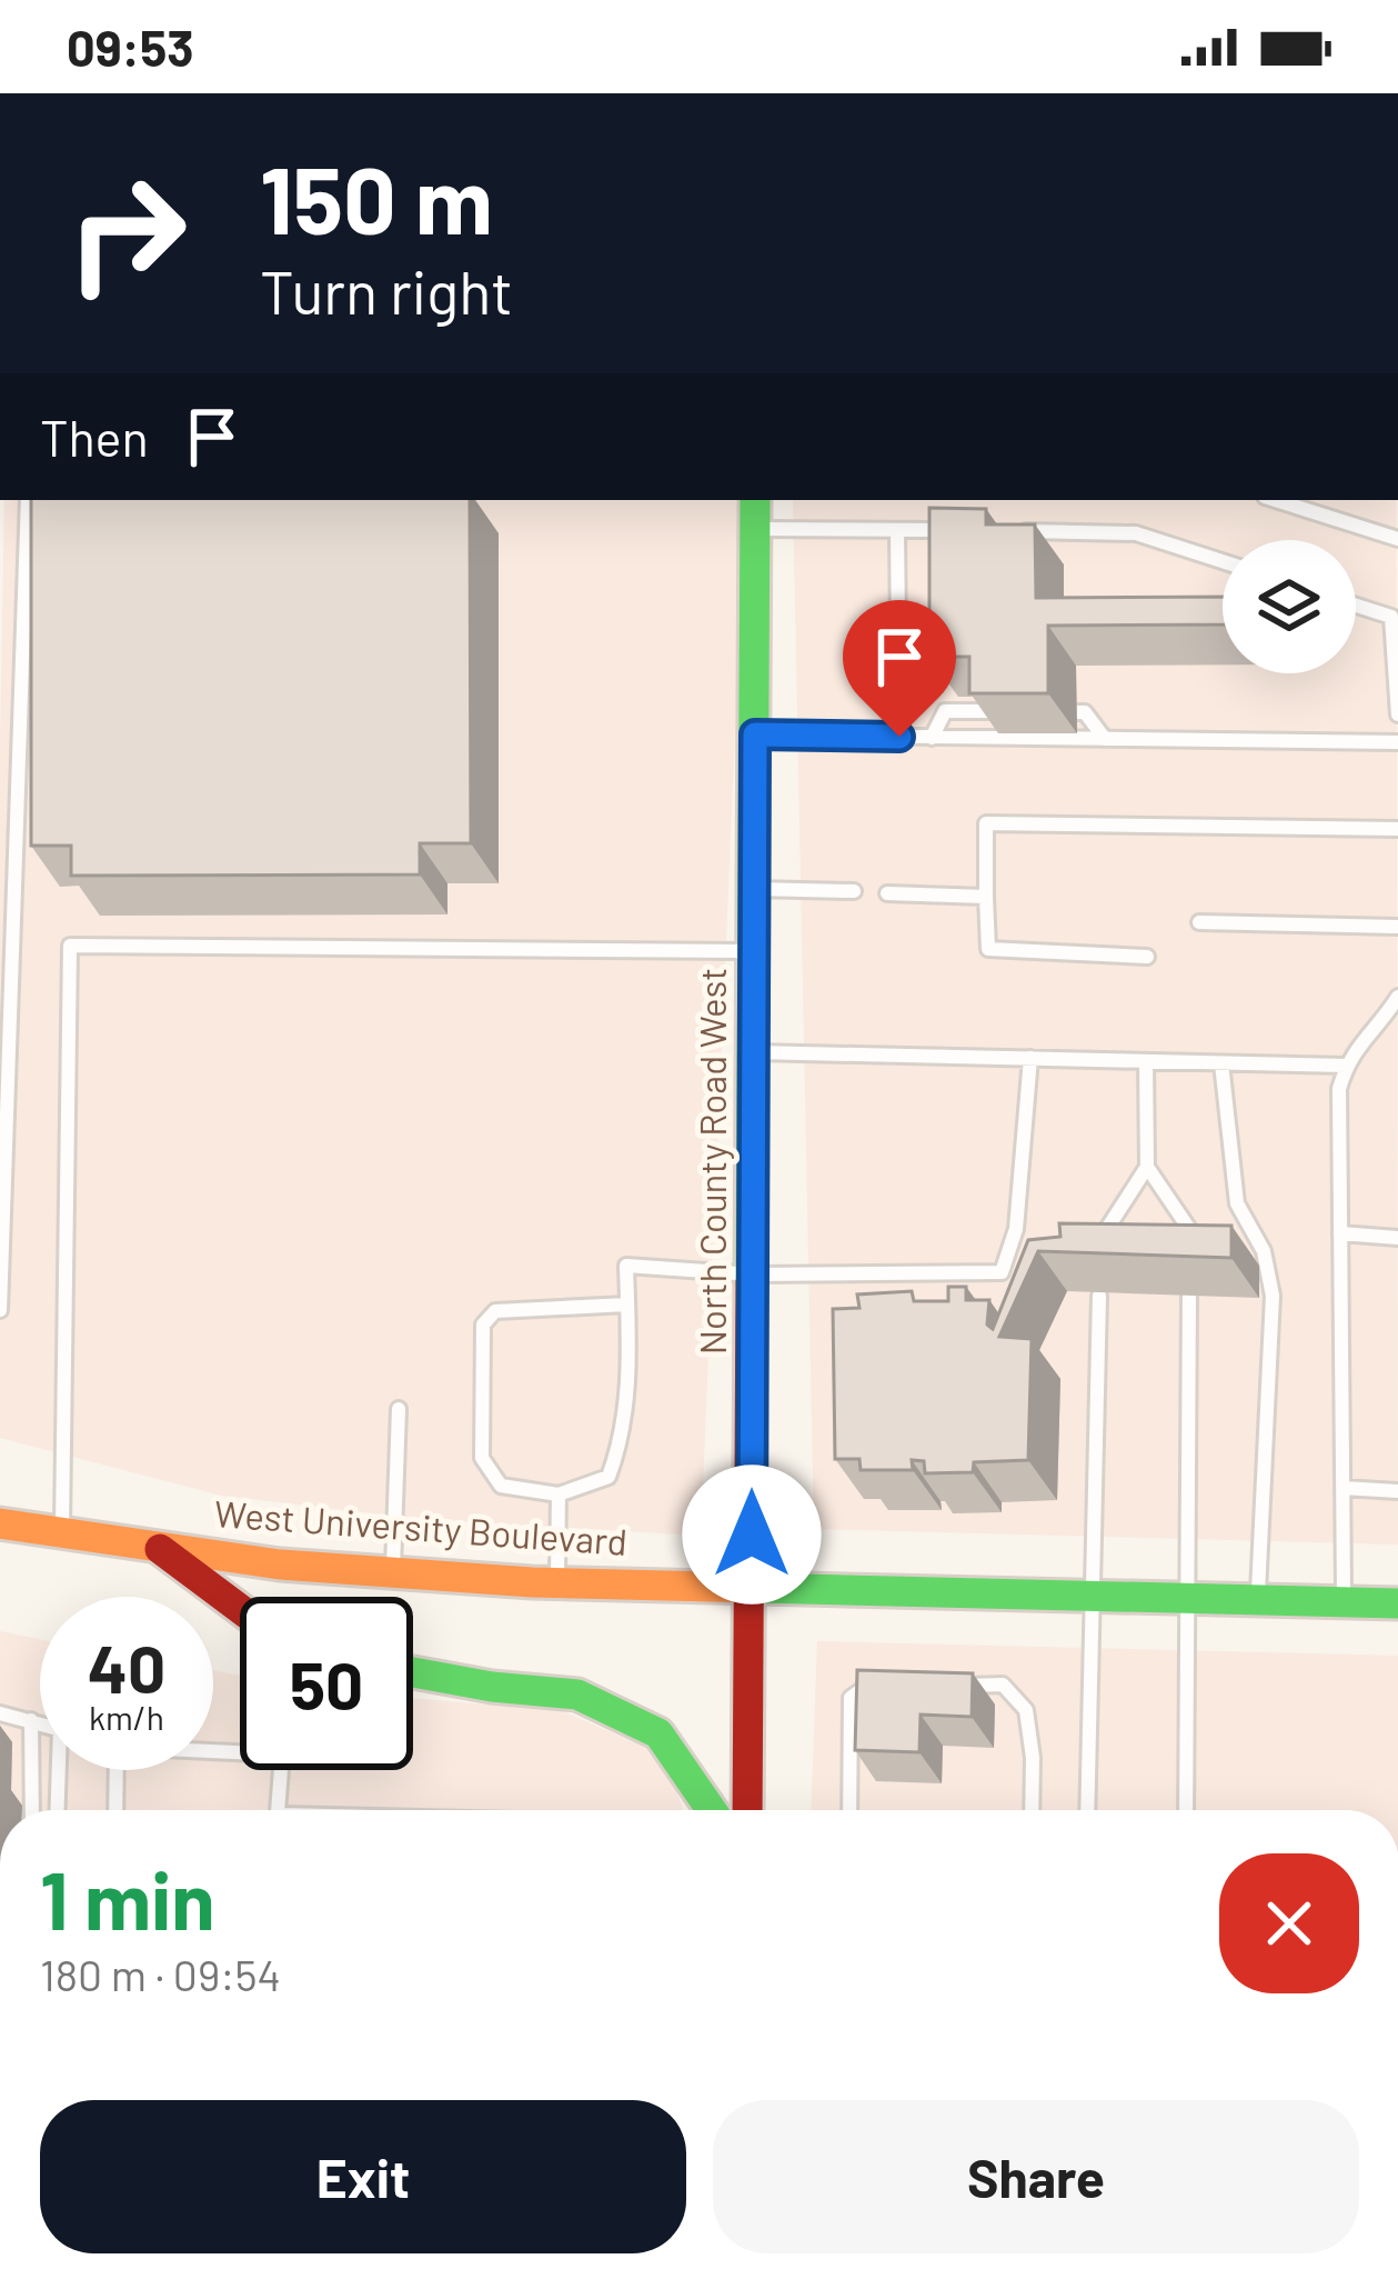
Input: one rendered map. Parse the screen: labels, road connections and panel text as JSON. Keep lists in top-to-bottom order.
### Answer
{
  "streets": {
    "main road": ["North County Road West", "West University Boulevard"]
  },
  "crossings": [
    ["North County Road West", "West University Boulevard"]
  ],
  "page": {
    "status": "09:53",
    "turn": ["150 m", "Turn right"],
    "then": "Then",
    "speed": "40 km/h",
    "limit": "50",
    "heading": ["1 min", "180 m · 09:54"],
    "buttons": ["Exit", "Share"]
  }
}
